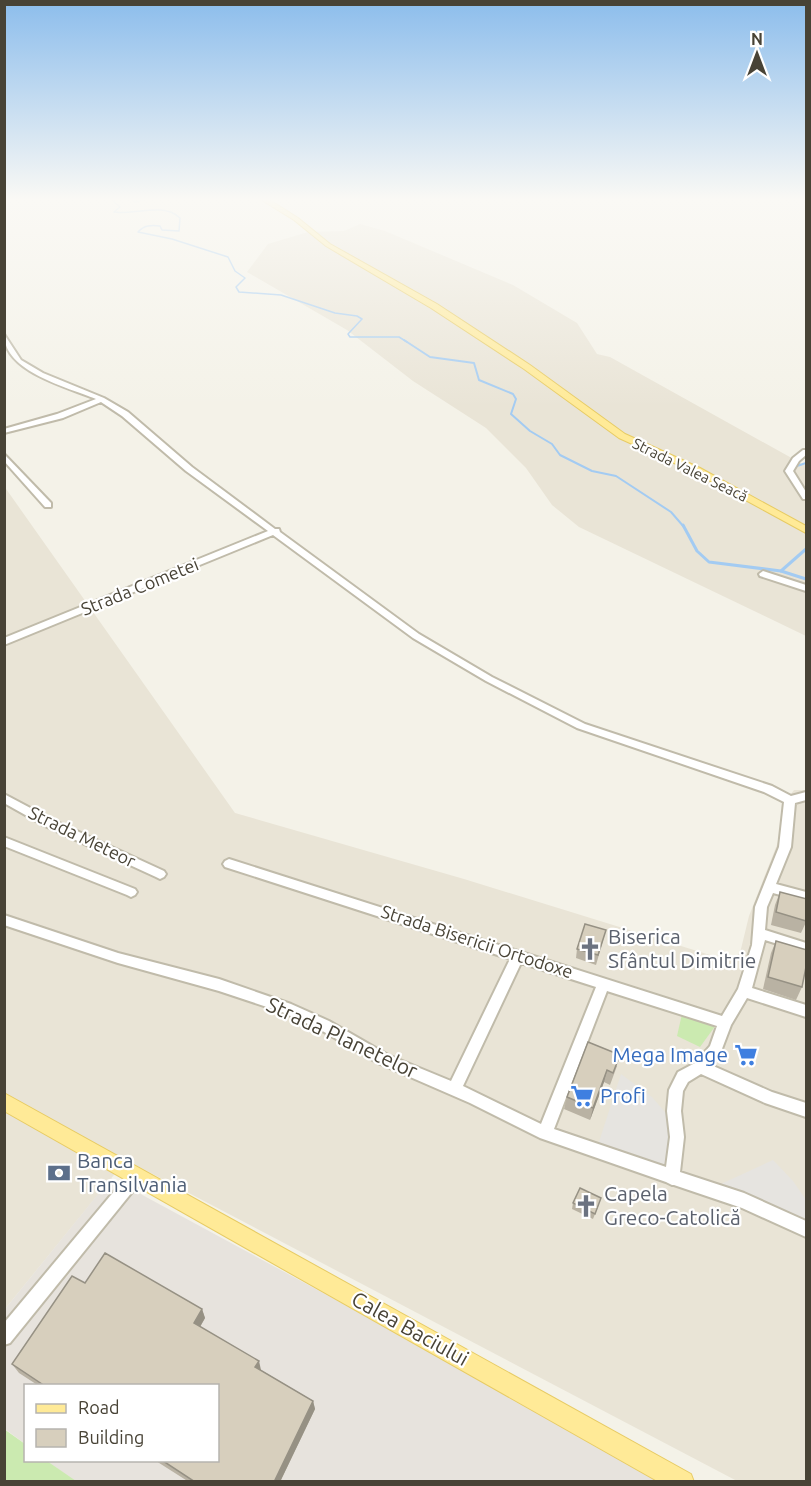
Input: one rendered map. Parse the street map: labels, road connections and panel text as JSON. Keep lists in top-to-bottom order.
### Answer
{
  "streets": {
    "main road": ["Strada Valea Seacă", "Calea Baciului"],
    "street": [
      "Strada Cometei",
      "Strada Meteor",
      "Strada Bisericii Ortodoxe",
      "Strada Planetelor"
    ]
  },
  "places": {
    "church": ["Biserica Sfântul Dimitrie", "Capela Greco-Catolică"],
    "supermarket": ["Mega Image", "Profi"],
    "bank": ["Banca Transilvania"]
  },
  "legend": ["Road", "Building"],
  "north": "top"
}
